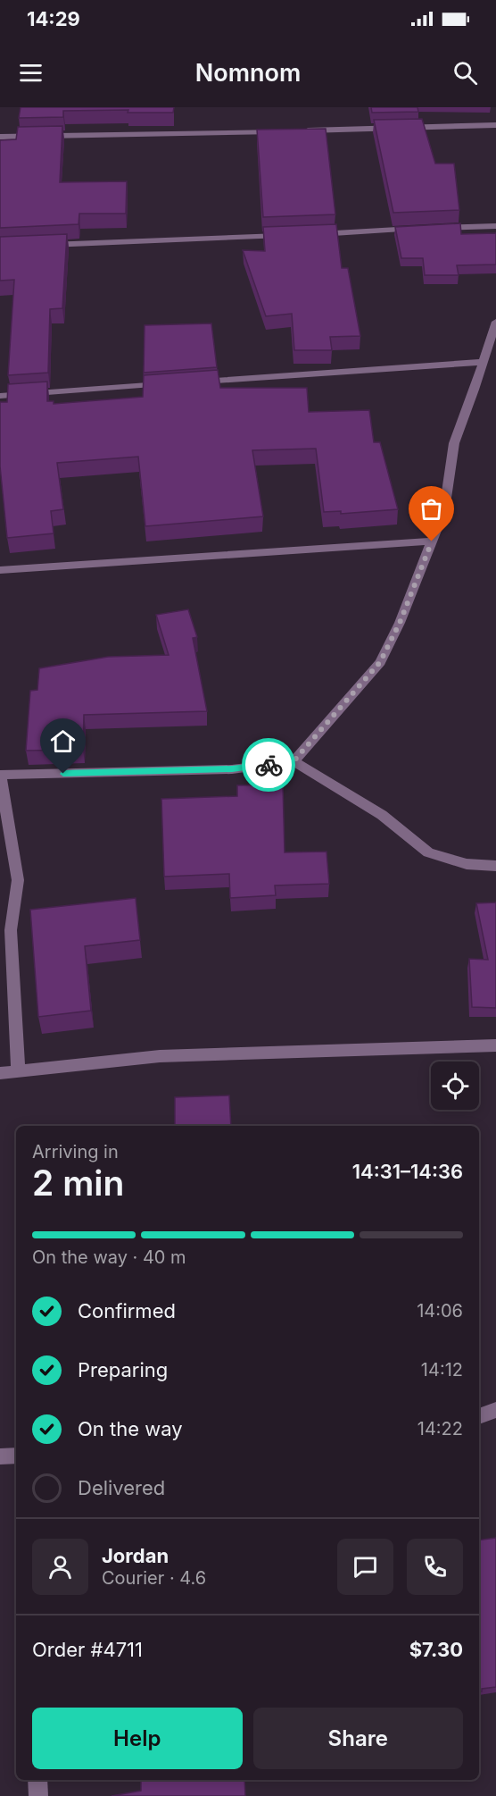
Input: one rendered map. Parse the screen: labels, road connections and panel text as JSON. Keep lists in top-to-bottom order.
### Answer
{
  "page": {
    "status": "14:29",
    "header": "Nomnom",
    "heading": ["2 min", "Arriving in", "14:31–14:36"],
    "panel": [
      "Jordan",
      "Courier · 4.6",
      "Order #4711",
      "$7.30"
    ],
    "bar": "On the way · 40 m",
    "list": [
      ["Confirmed", "14:06"],
      ["Preparing", "14:12"],
      ["On the way", "14:22"],
      "Delivered"
    ],
    "buttons": ["Help", "Share"]
  }
}
